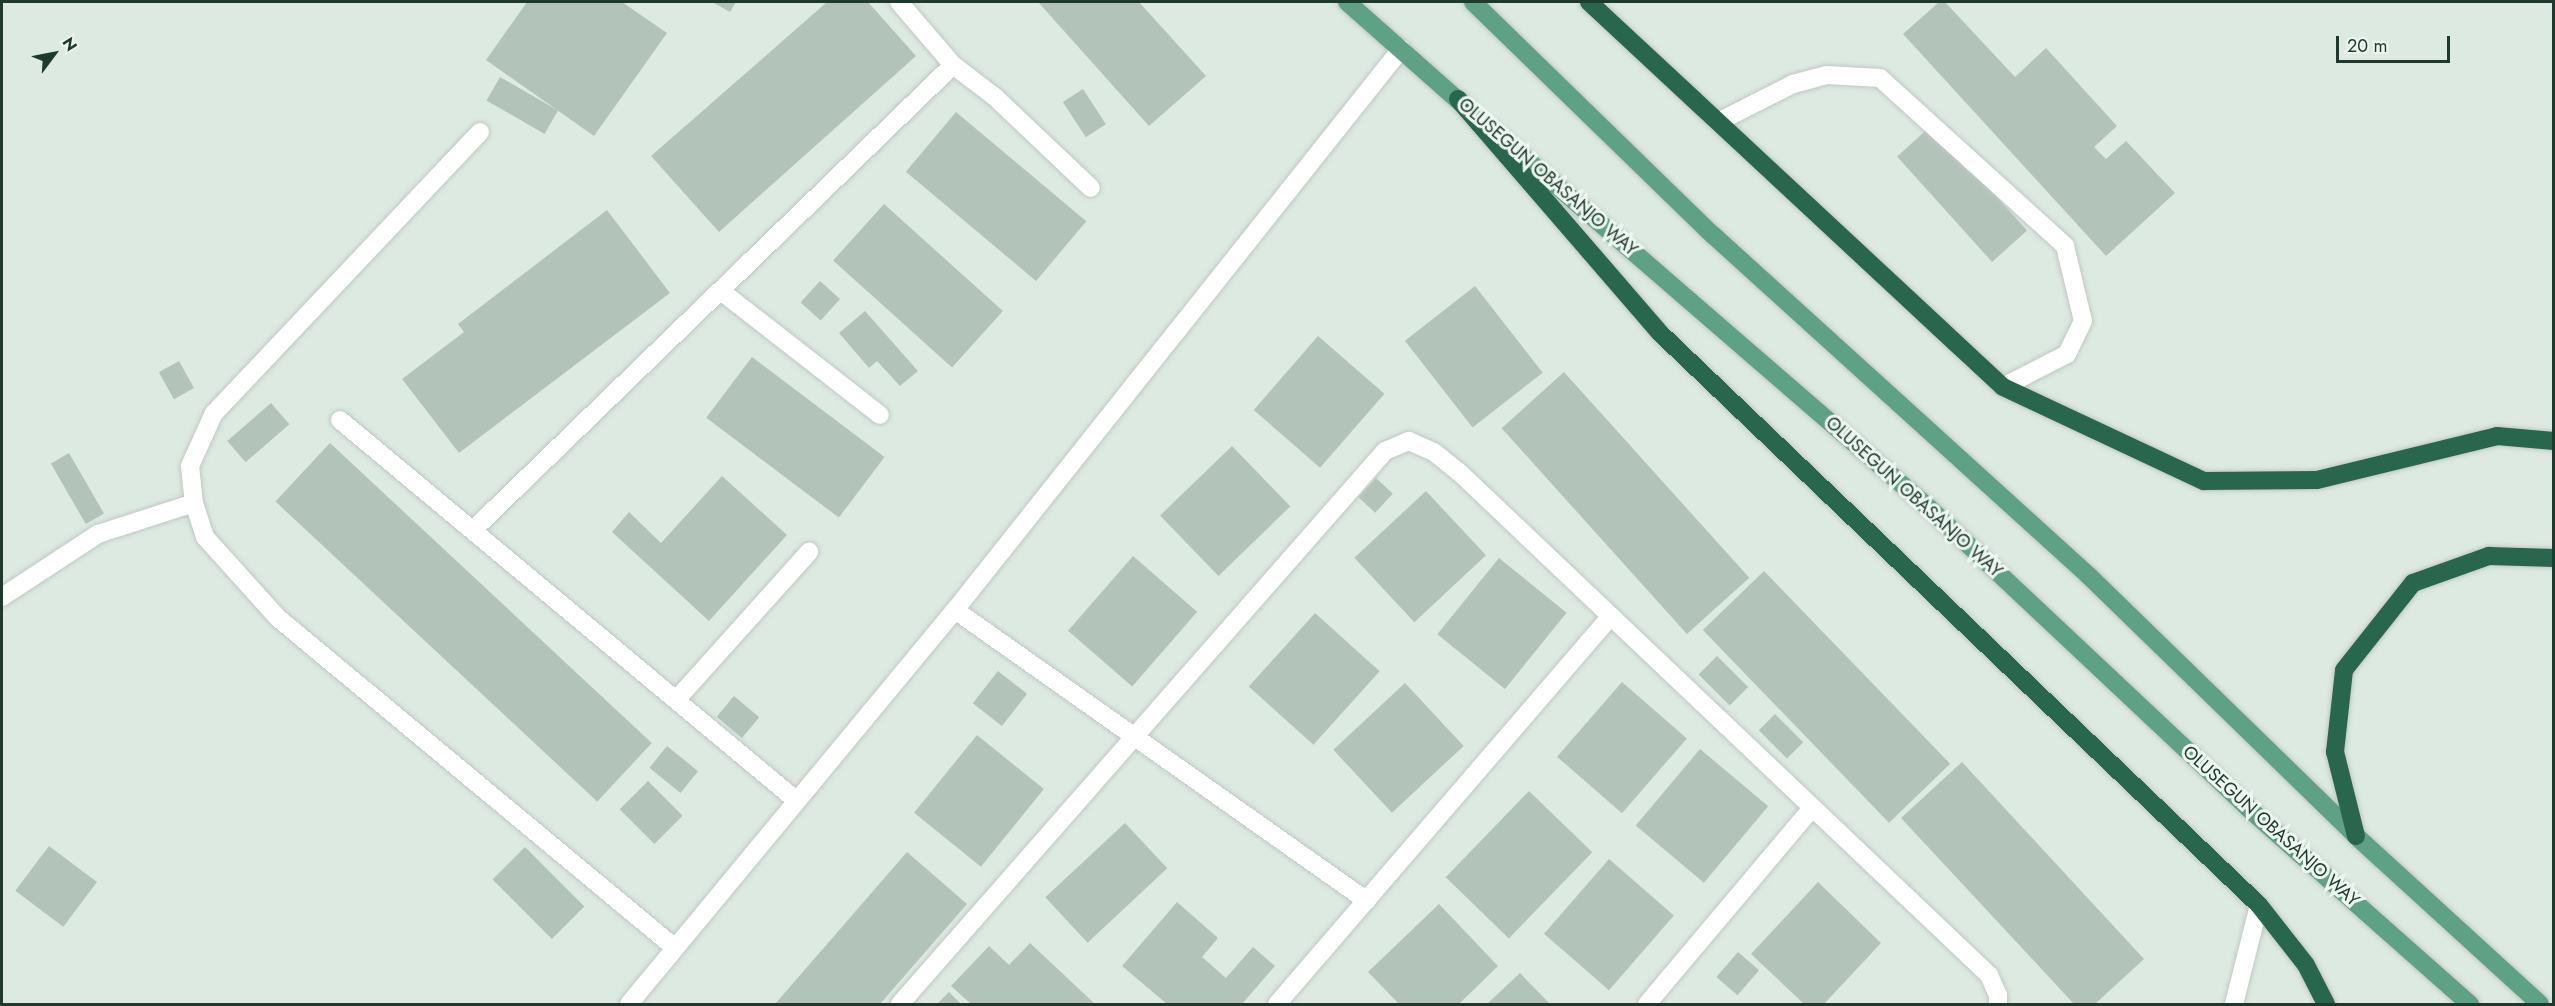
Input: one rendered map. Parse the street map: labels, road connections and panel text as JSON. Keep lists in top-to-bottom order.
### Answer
{
  "streets": {
    "main road": ["OLUSEGUN OBASANJO WAY"]
  },
  "scale_bar": "20 m",
  "north": "top right"
}
